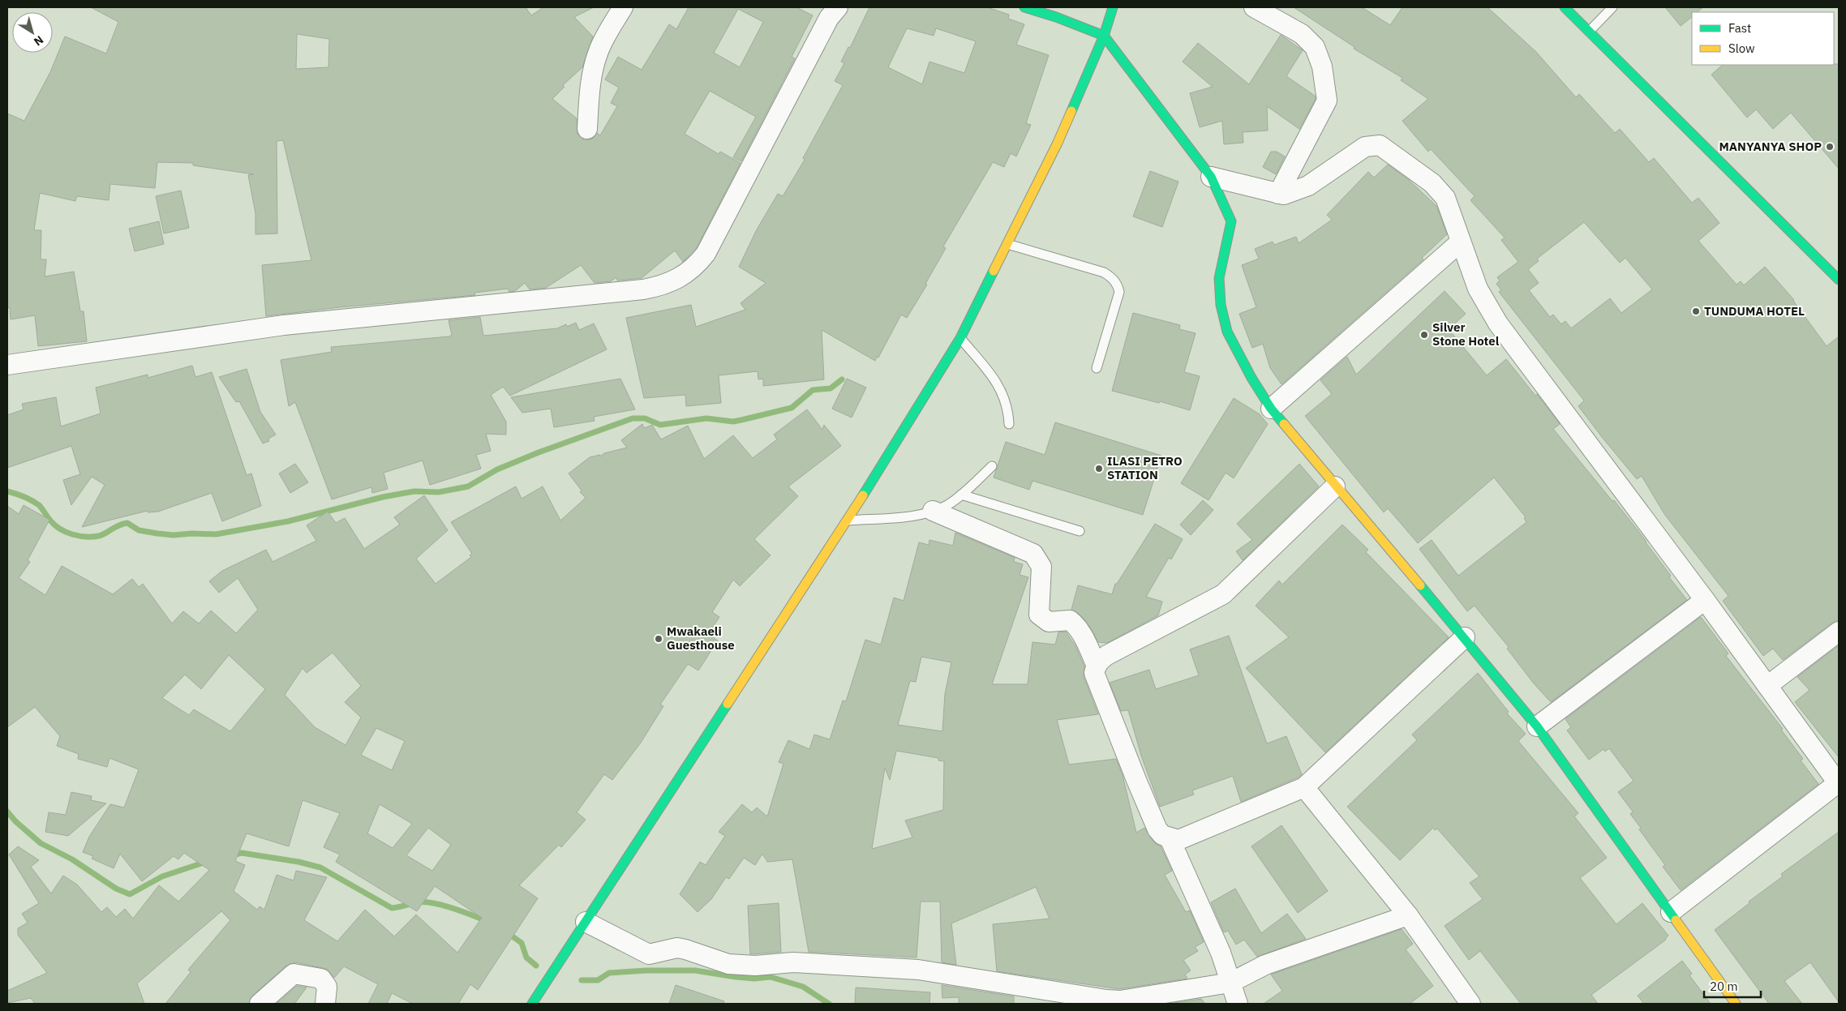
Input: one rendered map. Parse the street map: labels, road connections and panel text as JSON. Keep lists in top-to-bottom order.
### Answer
{
  "places": [
    "MANYANYA SHOP",
    "TUNDUMA HOTEL",
    "Silver Stone Hotel",
    "ILASI PETRO STATION",
    "Mwakaeli Guesthouse"
  ],
  "legend": ["Fast", "Slow"],
  "scale_bar": "20 m",
  "north": "bottom right"
}
